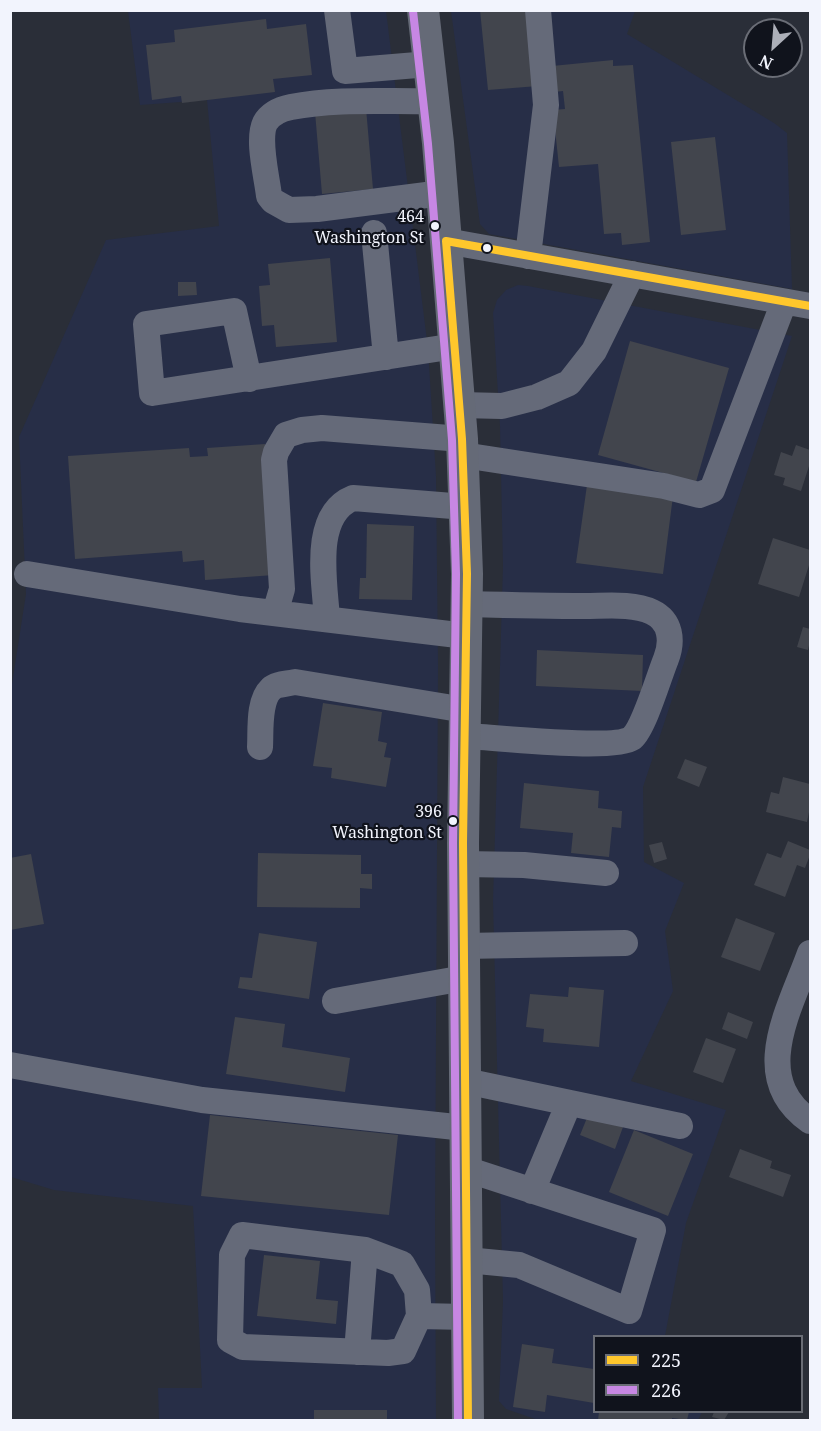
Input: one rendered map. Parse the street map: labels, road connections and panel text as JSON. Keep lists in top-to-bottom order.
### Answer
{
  "places": ["464 Washington St", "396 Washington St"],
  "lines": ["transit line 226", "transit line 225"],
  "legend": ["225", "226"],
  "north": "bottom left"
}
